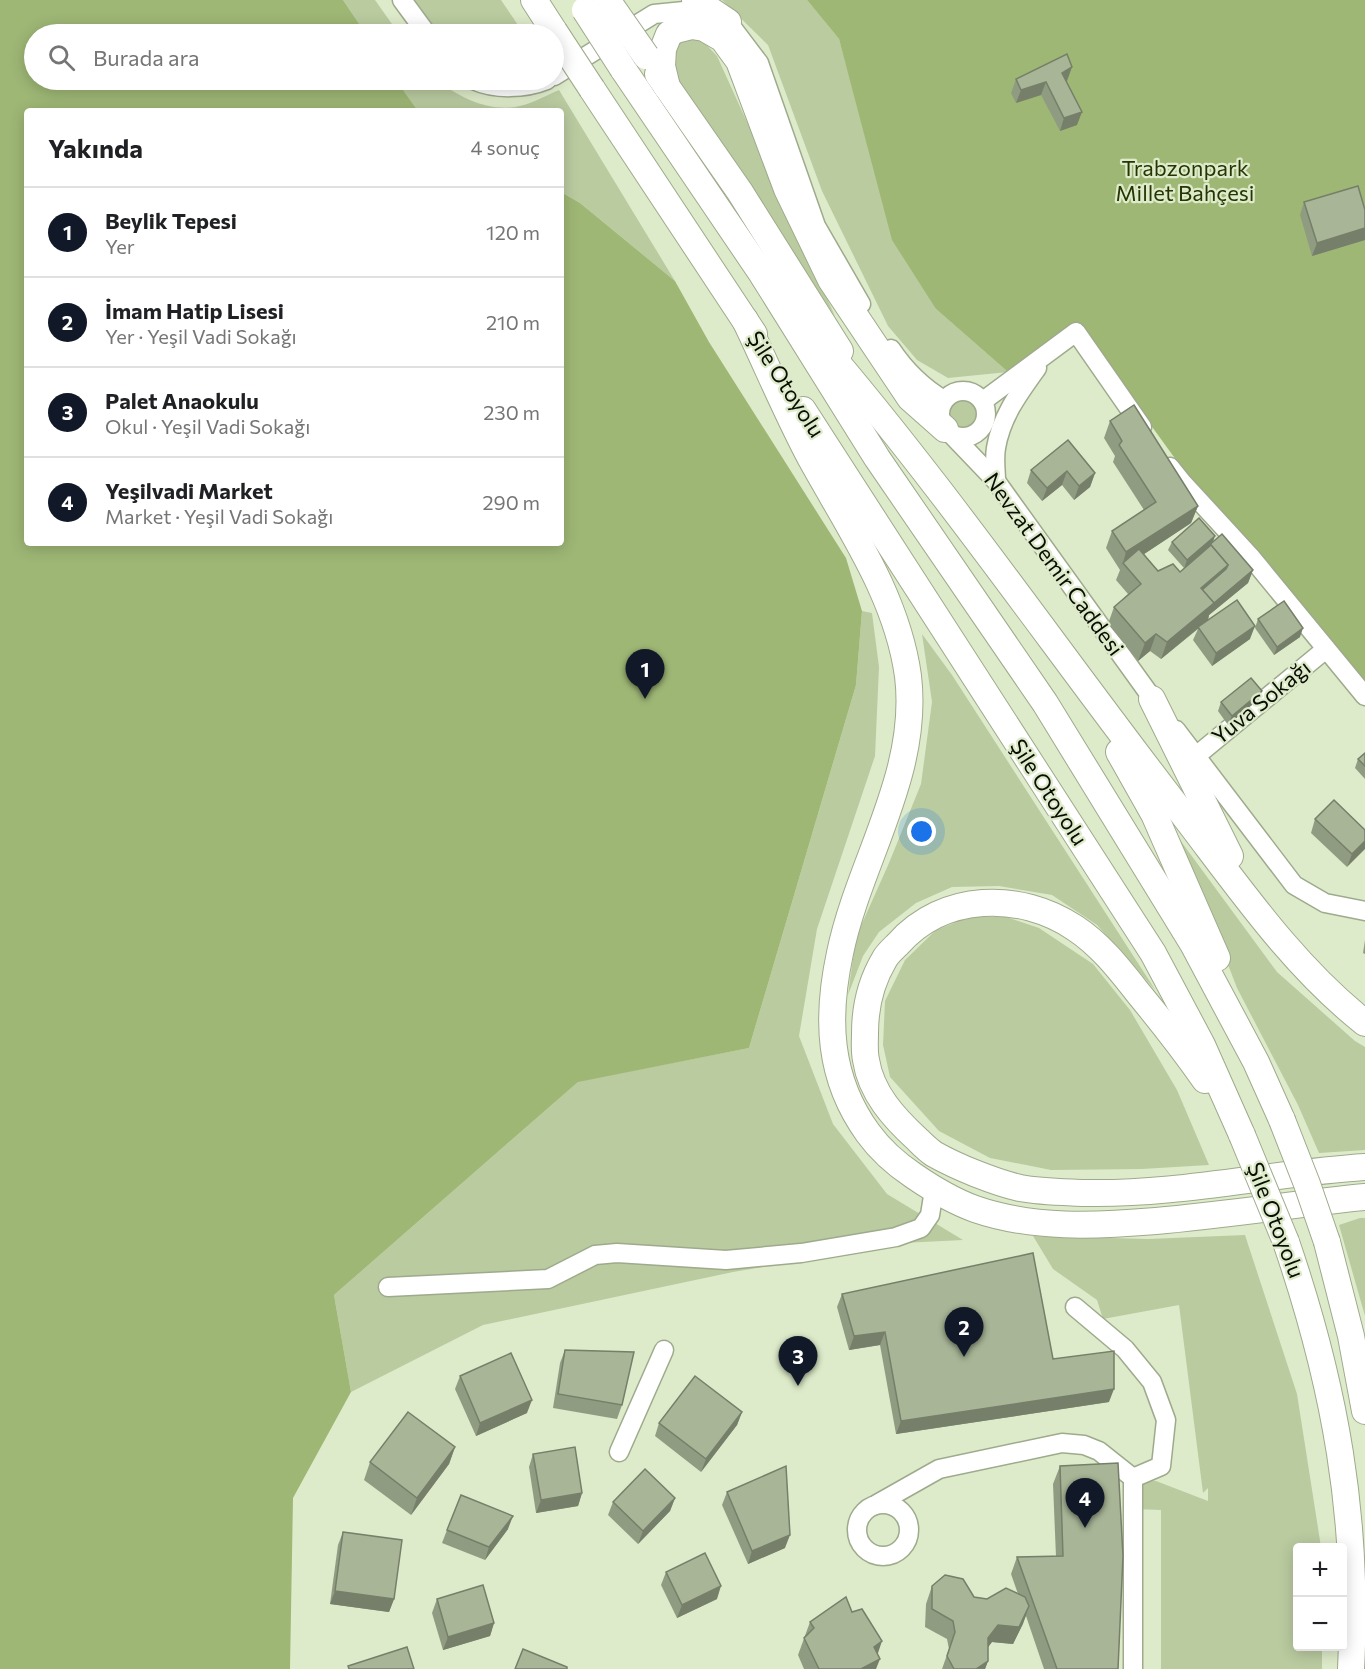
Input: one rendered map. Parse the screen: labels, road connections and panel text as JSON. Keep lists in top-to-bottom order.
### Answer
{
  "streets": {
    "highway": ["Şile Otoyolu"],
    "street": ["Nevzat Demir Caddesi", "Yuva Sokağı"]
  },
  "crossings": [
    ["Nevzat Demir Caddesi", "Yuva Sokağı"]
  ],
  "parks": ["Trabzonpark Millet Bahçesi"],
  "page": {
    "search": "Burada ara",
    "heading": ["Yakında", "4 sonuç"],
    "list": [
      {
        "mark": "1",
        "name": "Beylik Tepesi",
        "note": "Yer",
        "value": "120 m"
      },
      {
        "mark": "2",
        "name": "İmam Hatip Lisesi",
        "note": "Yer · Yeşil Vadi Sokağı",
        "value": "210 m"
      },
      {
        "mark": "3",
        "name": "Palet Anaokulu",
        "note": "Okul · Yeşil Vadi Sokağı",
        "value": "230 m"
      },
      {
        "mark": "4",
        "name": "Yeşilvadi Market",
        "note": "Market · Yeşil Vadi Sokağı",
        "value": "290 m"
      }
    ],
    "pins": [
      "1",
      "2",
      "3",
      "4"
    ],
    "map_buttons": ["+", "−"]
  }
}
